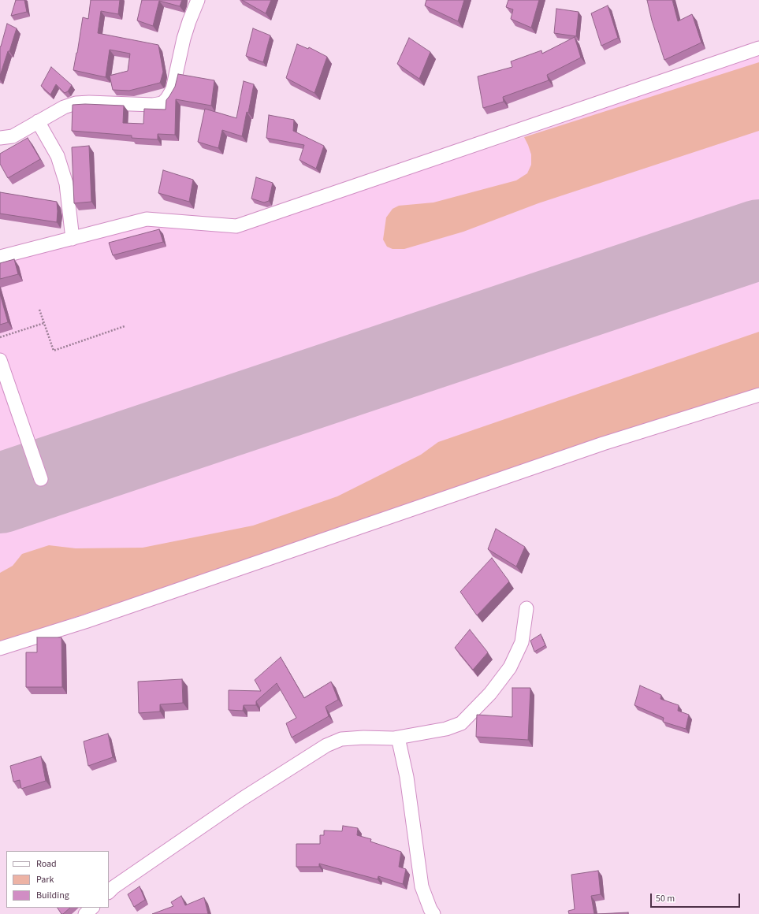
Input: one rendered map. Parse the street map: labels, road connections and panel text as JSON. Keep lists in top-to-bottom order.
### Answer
{
  "legend": ["Road", "Park", "Building"],
  "scale_bar": "50 m"
}
